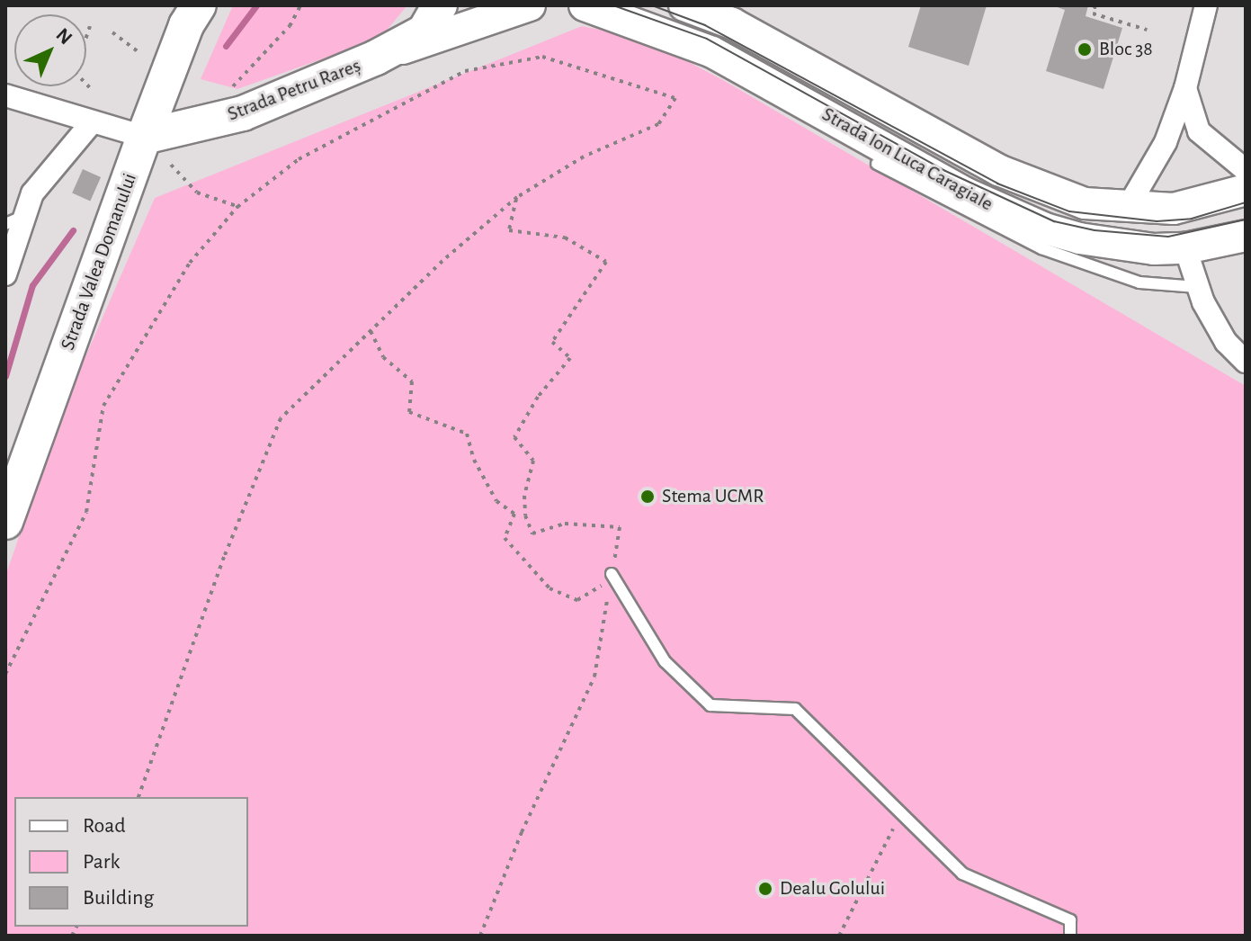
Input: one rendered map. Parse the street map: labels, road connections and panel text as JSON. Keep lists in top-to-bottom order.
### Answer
{
  "streets": {
    "main road": ["Strada Petru Rareș", "Strada Ion Luca Caragiale", "Strada Valea Domanului"]
  },
  "crossings": [
    ["Strada Petru Rareș", "Strada Valea Domanului"]
  ],
  "places": ["Bloc 38", "Stema UCMR", "Dealu Golului"],
  "legend": ["Road", "Park", "Building"],
  "north": "top right"
}
